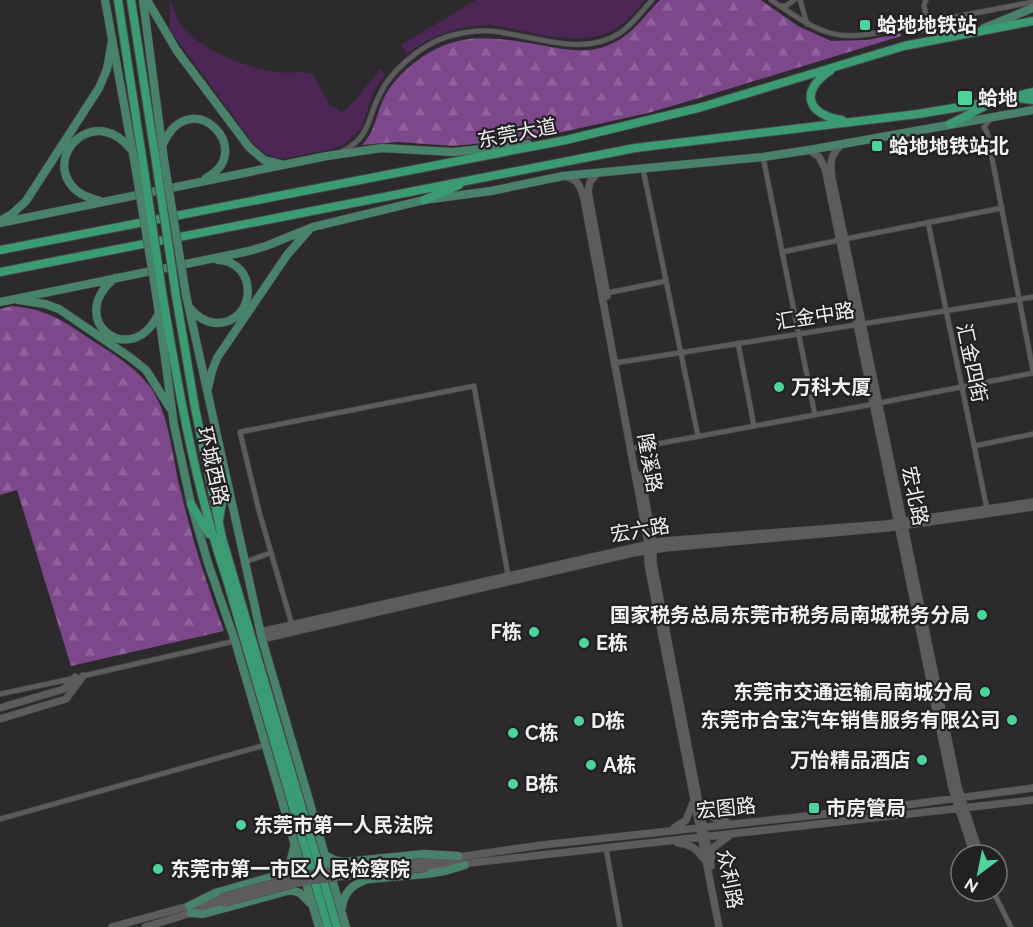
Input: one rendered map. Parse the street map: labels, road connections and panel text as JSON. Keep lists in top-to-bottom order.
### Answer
{
  "streets": {
    "highway": ["东莞大道", "环城西路"],
    "street": [
      "汇金中路",
      "汇金四街",
      "隆溪路",
      "宏北路",
      "宏六路",
      "宏图路",
      "众利路"
    ]
  },
  "crossings": [
    ["汇金中路", "汇金四街"],
    ["汇金中路", "隆溪路"],
    ["汇金中路", "宏北路"],
    ["汇金四街", "宏六路"],
    ["隆溪路", "宏六路"],
    ["隆溪路", "宏图路"],
    ["隆溪路", "众利路"],
    ["宏北路", "宏六路"],
    ["宏北路", "宏图路"],
    ["宏图路", "众利路"]
  ],
  "places": {
    "transit": [
      "蛤地地铁站",
      "蛤地",
      "蛤地地铁站北",
      "市房管局"
    ],
    "other": [
      "万科大厦",
      "国家税务总局东莞市税务局南城税务分局",
      "F栋",
      "E栋",
      "东莞市交通运输局南城分局",
      "东莞市合宝汽车销售服务有限公司",
      "D栋",
      "C栋",
      "万怡精品酒店",
      "A栋",
      "B栋",
      "东莞市第一人民法院",
      "东莞市第一市区人民检察院"
    ]
  },
  "north": "bottom left"
}
